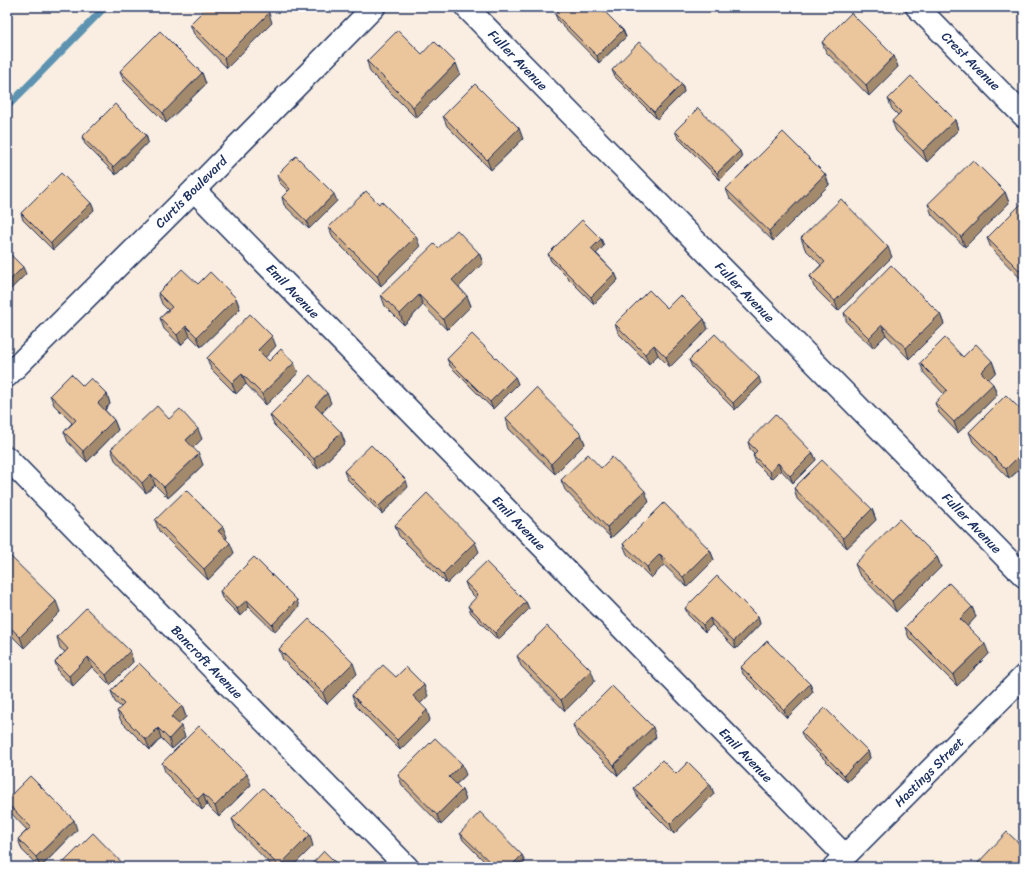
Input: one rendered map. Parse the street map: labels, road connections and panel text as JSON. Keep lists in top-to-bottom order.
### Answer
{
  "streets": {
    "street": [
      "Fuller Avenue",
      "Crest Avenue",
      "Curtis Boulevard",
      "Emil Avenue",
      "Bancroft Avenue",
      "Hastings Street"
    ]
  },
  "crossings": [
    ["Curtis Boulevard", "Emil Avenue"],
    ["Emil Avenue", "Hastings Street"]
  ]
}
